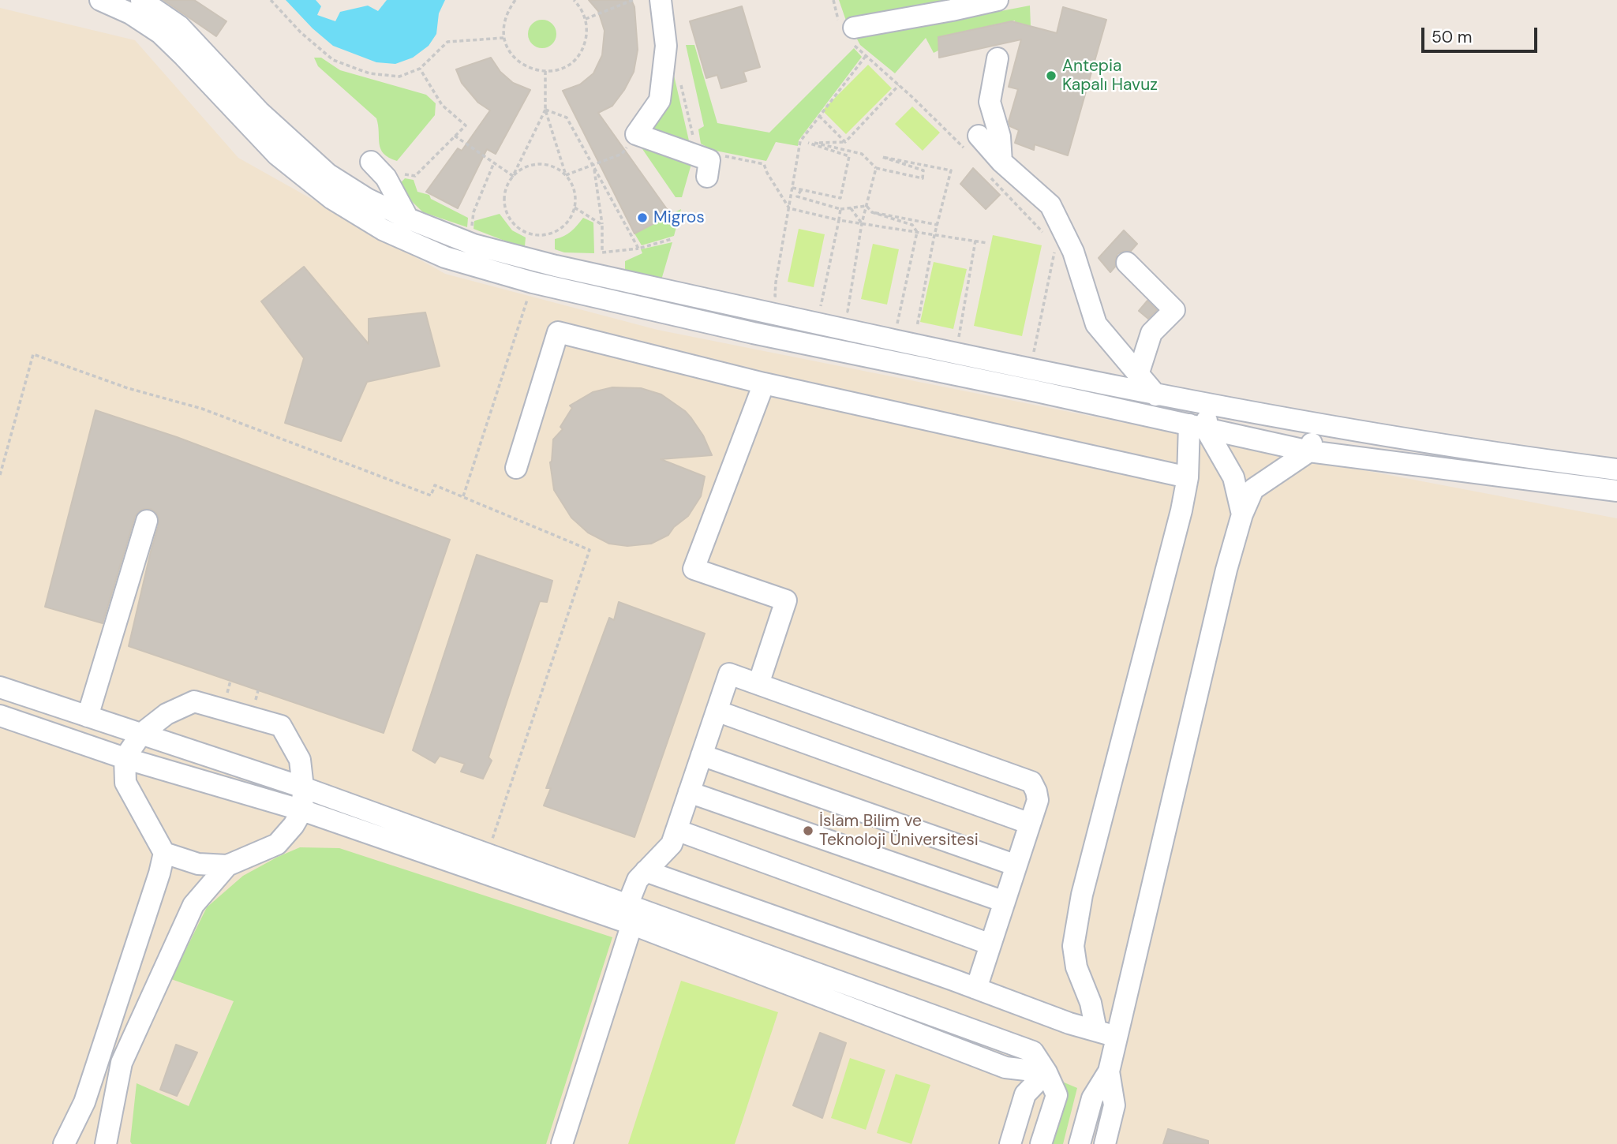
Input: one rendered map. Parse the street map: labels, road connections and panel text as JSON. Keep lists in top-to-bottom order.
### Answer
{
  "places": ["Antepia Kapalı Havuz", "Migros", "İslam Bilim ve Teknoloji Üniversitesi"],
  "scale_bar": "50 m"
}
